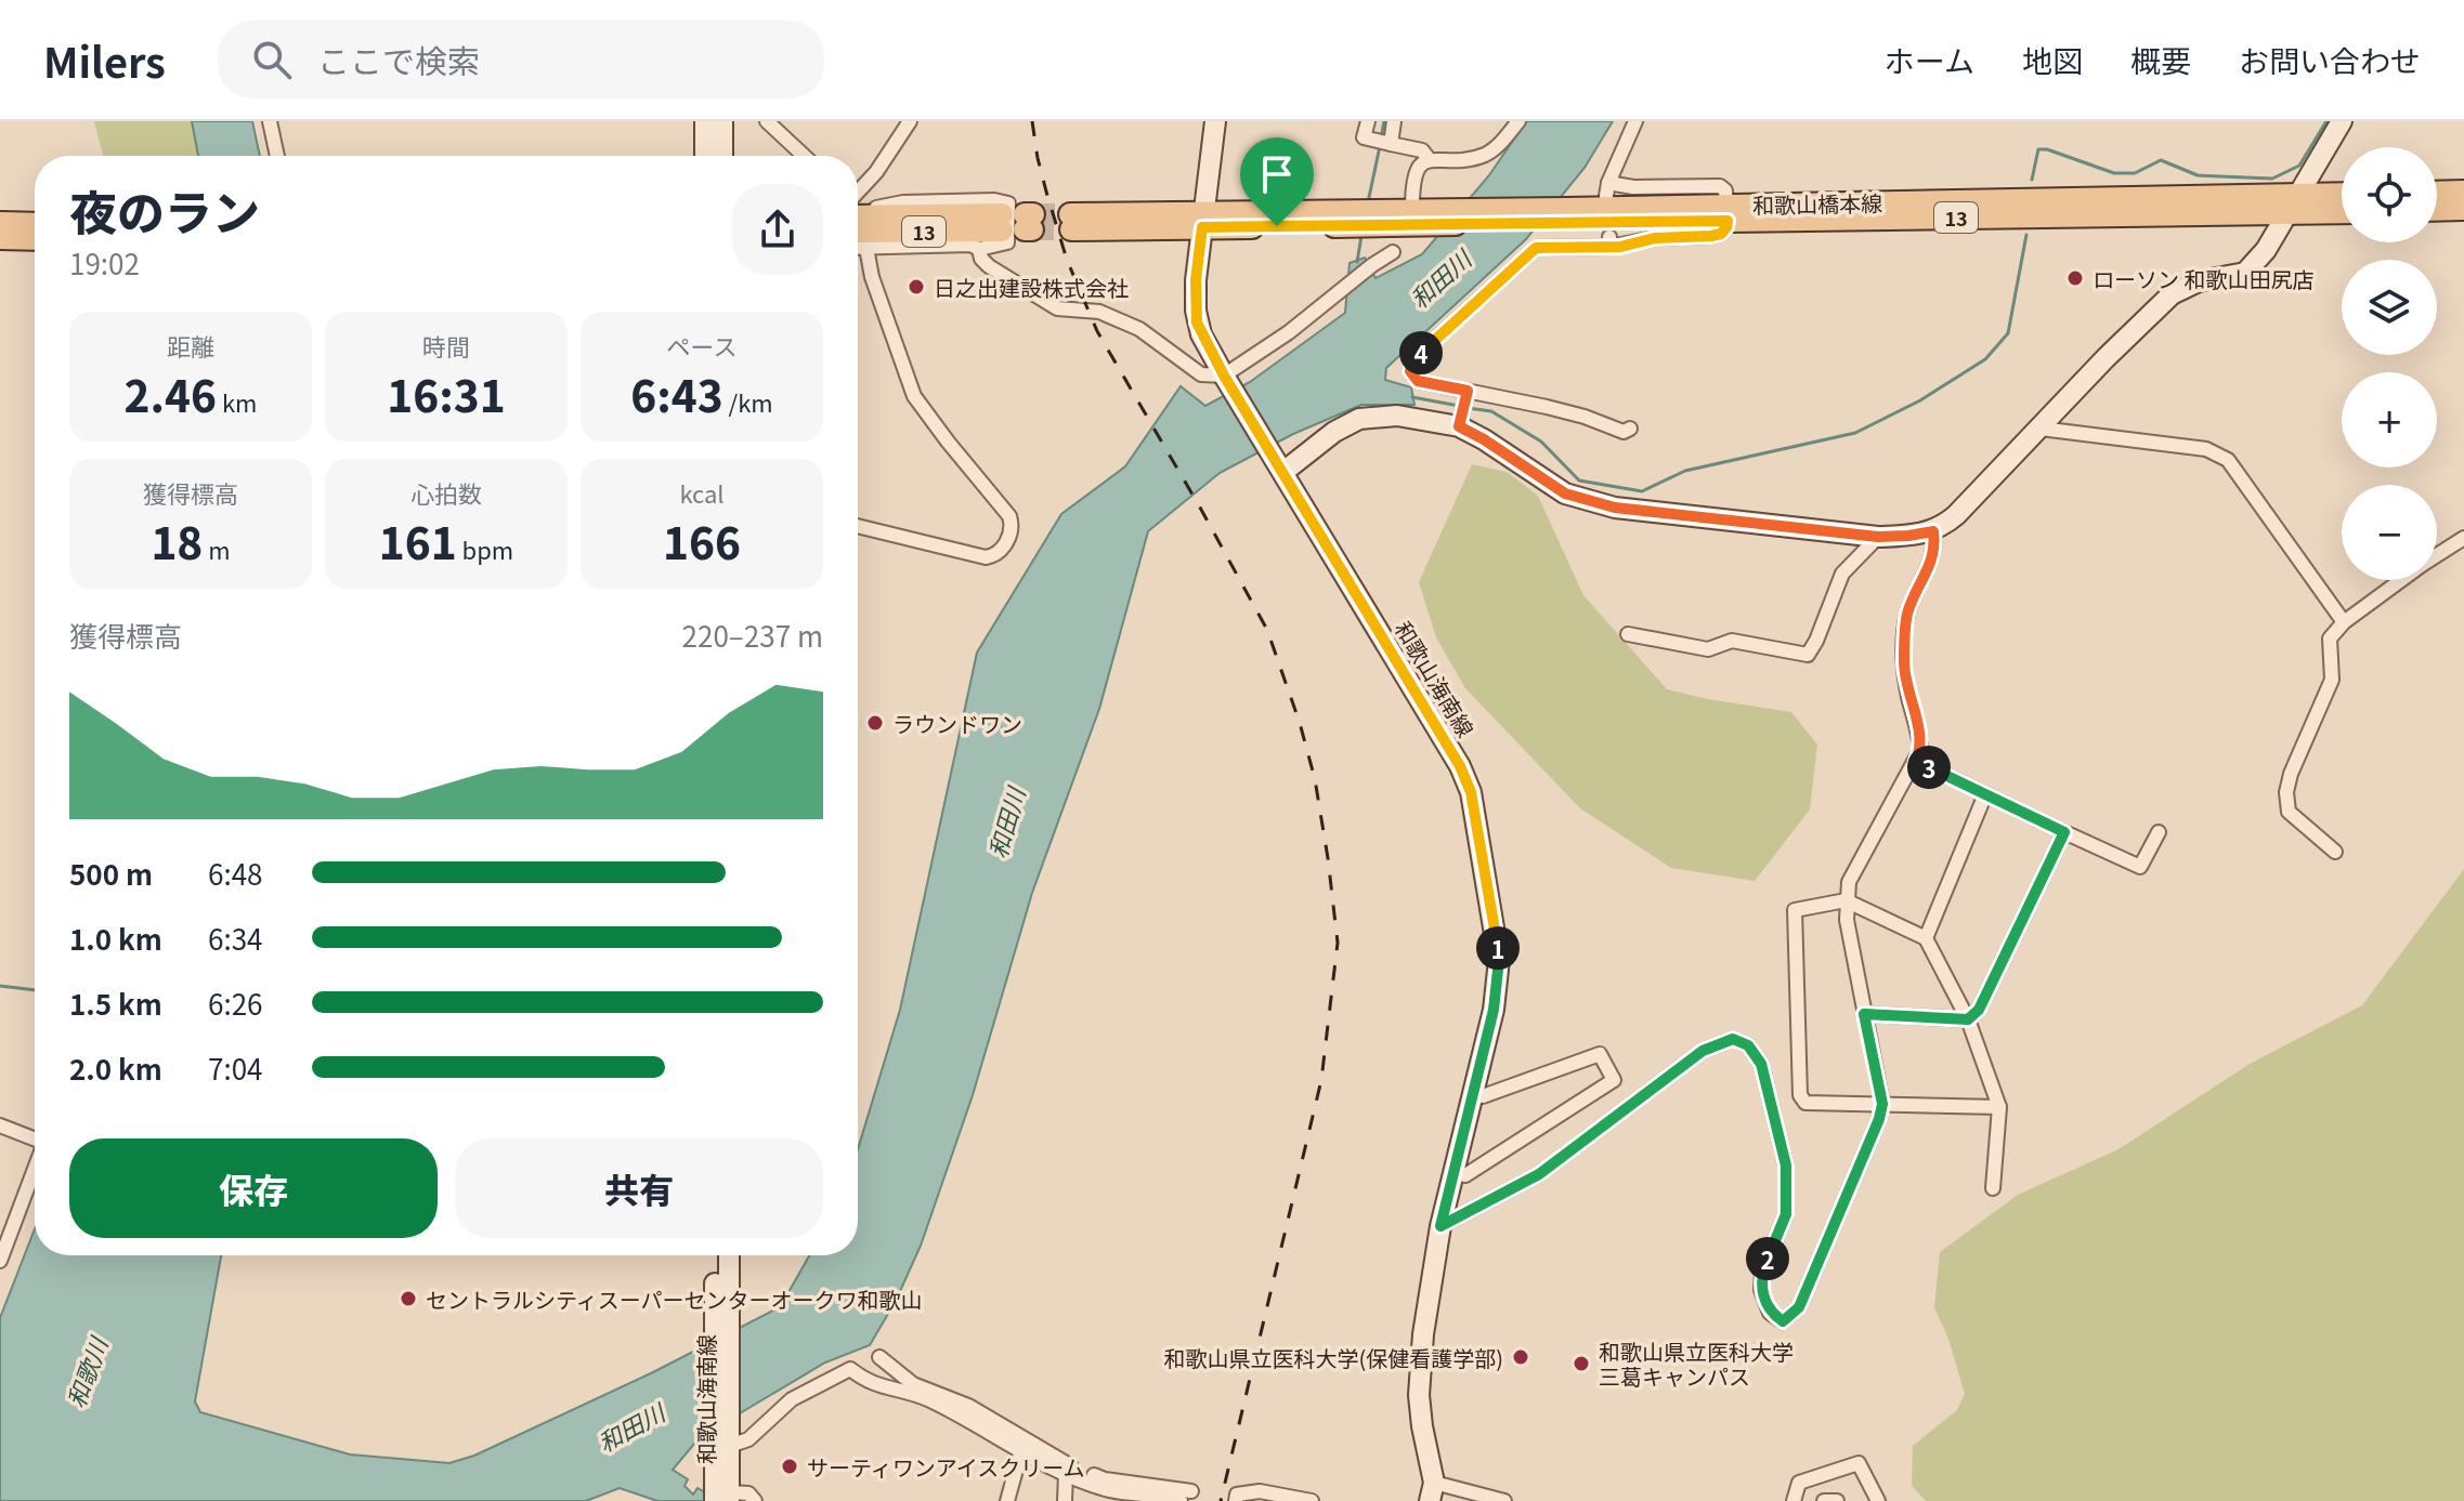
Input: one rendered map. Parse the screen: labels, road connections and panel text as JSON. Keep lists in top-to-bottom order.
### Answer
{
  "streets": {
    "main road": ["和歌山橋本線", "13", "和歌山海南線"]
  },
  "crossings": [
    ["和歌山橋本線", "和歌山海南線"]
  ],
  "water": ["和田川", "和歌川"],
  "places": [
    "ローソン 和歌山田尻店",
    "日之出建設株式会社",
    "ラウンドワン",
    "セントラルシティスーパーセンターオークワ和歌山",
    "和歌山県立医科大学(保健看護学部)",
    "和歌山県立医科大学 三葛キャンパス",
    "サーティワンアイスクリーム"
  ],
  "page": {
    "header": "Milers",
    "search": "ここで検索",
    "nav": [
      "ホーム",
      "地図",
      "概要",
      "お問い合わせ"
    ],
    "map_buttons": ["+", "−"],
    "heading": ["夜のラン", "19:02"],
    "stats": [
      ["距離", "2.46 km"],
      ["時間", "16:31"],
      ["ペース", "6:43 /km"],
      ["獲得標高", "18 m"],
      ["心拍数", "161 bpm"],
      ["kcal", "166"]
    ],
    "pins": [
      "4",
      "3",
      "1",
      "2"
    ],
    "chart": ["獲得標高", "220–237 m"],
    "list": [
      {
        "name": "500 m",
        "note": "6:48"
      },
      {
        "name": "1.0 km",
        "note": "6:34"
      },
      {
        "name": "1.5 km",
        "note": "6:26"
      },
      {
        "name": "2.0 km",
        "note": "7:04"
      }
    ],
    "buttons": ["保存", "共有"]
  }
}
